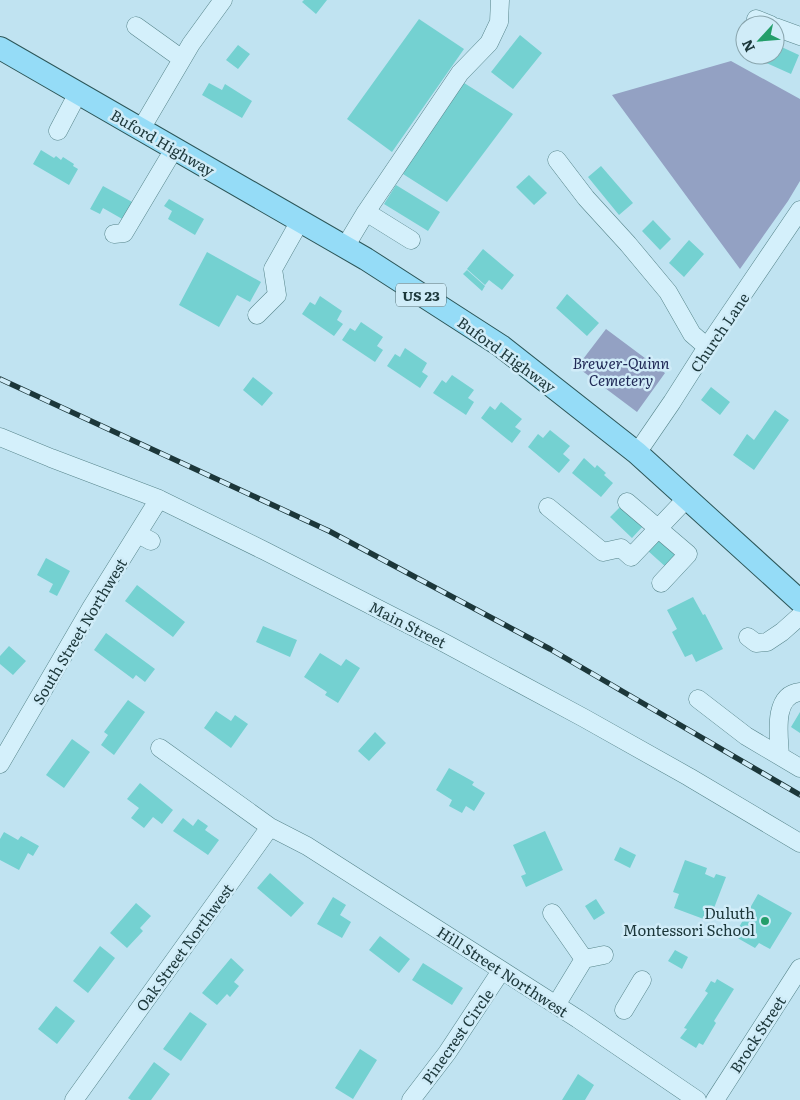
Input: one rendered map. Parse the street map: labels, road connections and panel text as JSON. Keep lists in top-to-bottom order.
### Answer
{
  "streets": {
    "main road": ["Buford Highway", "US 23"],
    "street": [
      "Church Lane",
      "Main Street",
      "South Street Northwest",
      "Oak Street Northwest",
      "Hill Street Northwest",
      "Brock Street",
      "Pinecrest Circle"
    ]
  },
  "crossings": [
    ["Buford Highway", "Church Lane"],
    ["Main Street", "South Street Northwest"],
    ["Oak Street Northwest", "Hill Street Northwest"],
    ["Hill Street Northwest", "Pinecrest Circle"]
  ],
  "parks": ["Brewer-Quinn Cemetery"],
  "places": ["Duluth Montessori School"],
  "north": "bottom left"
}
